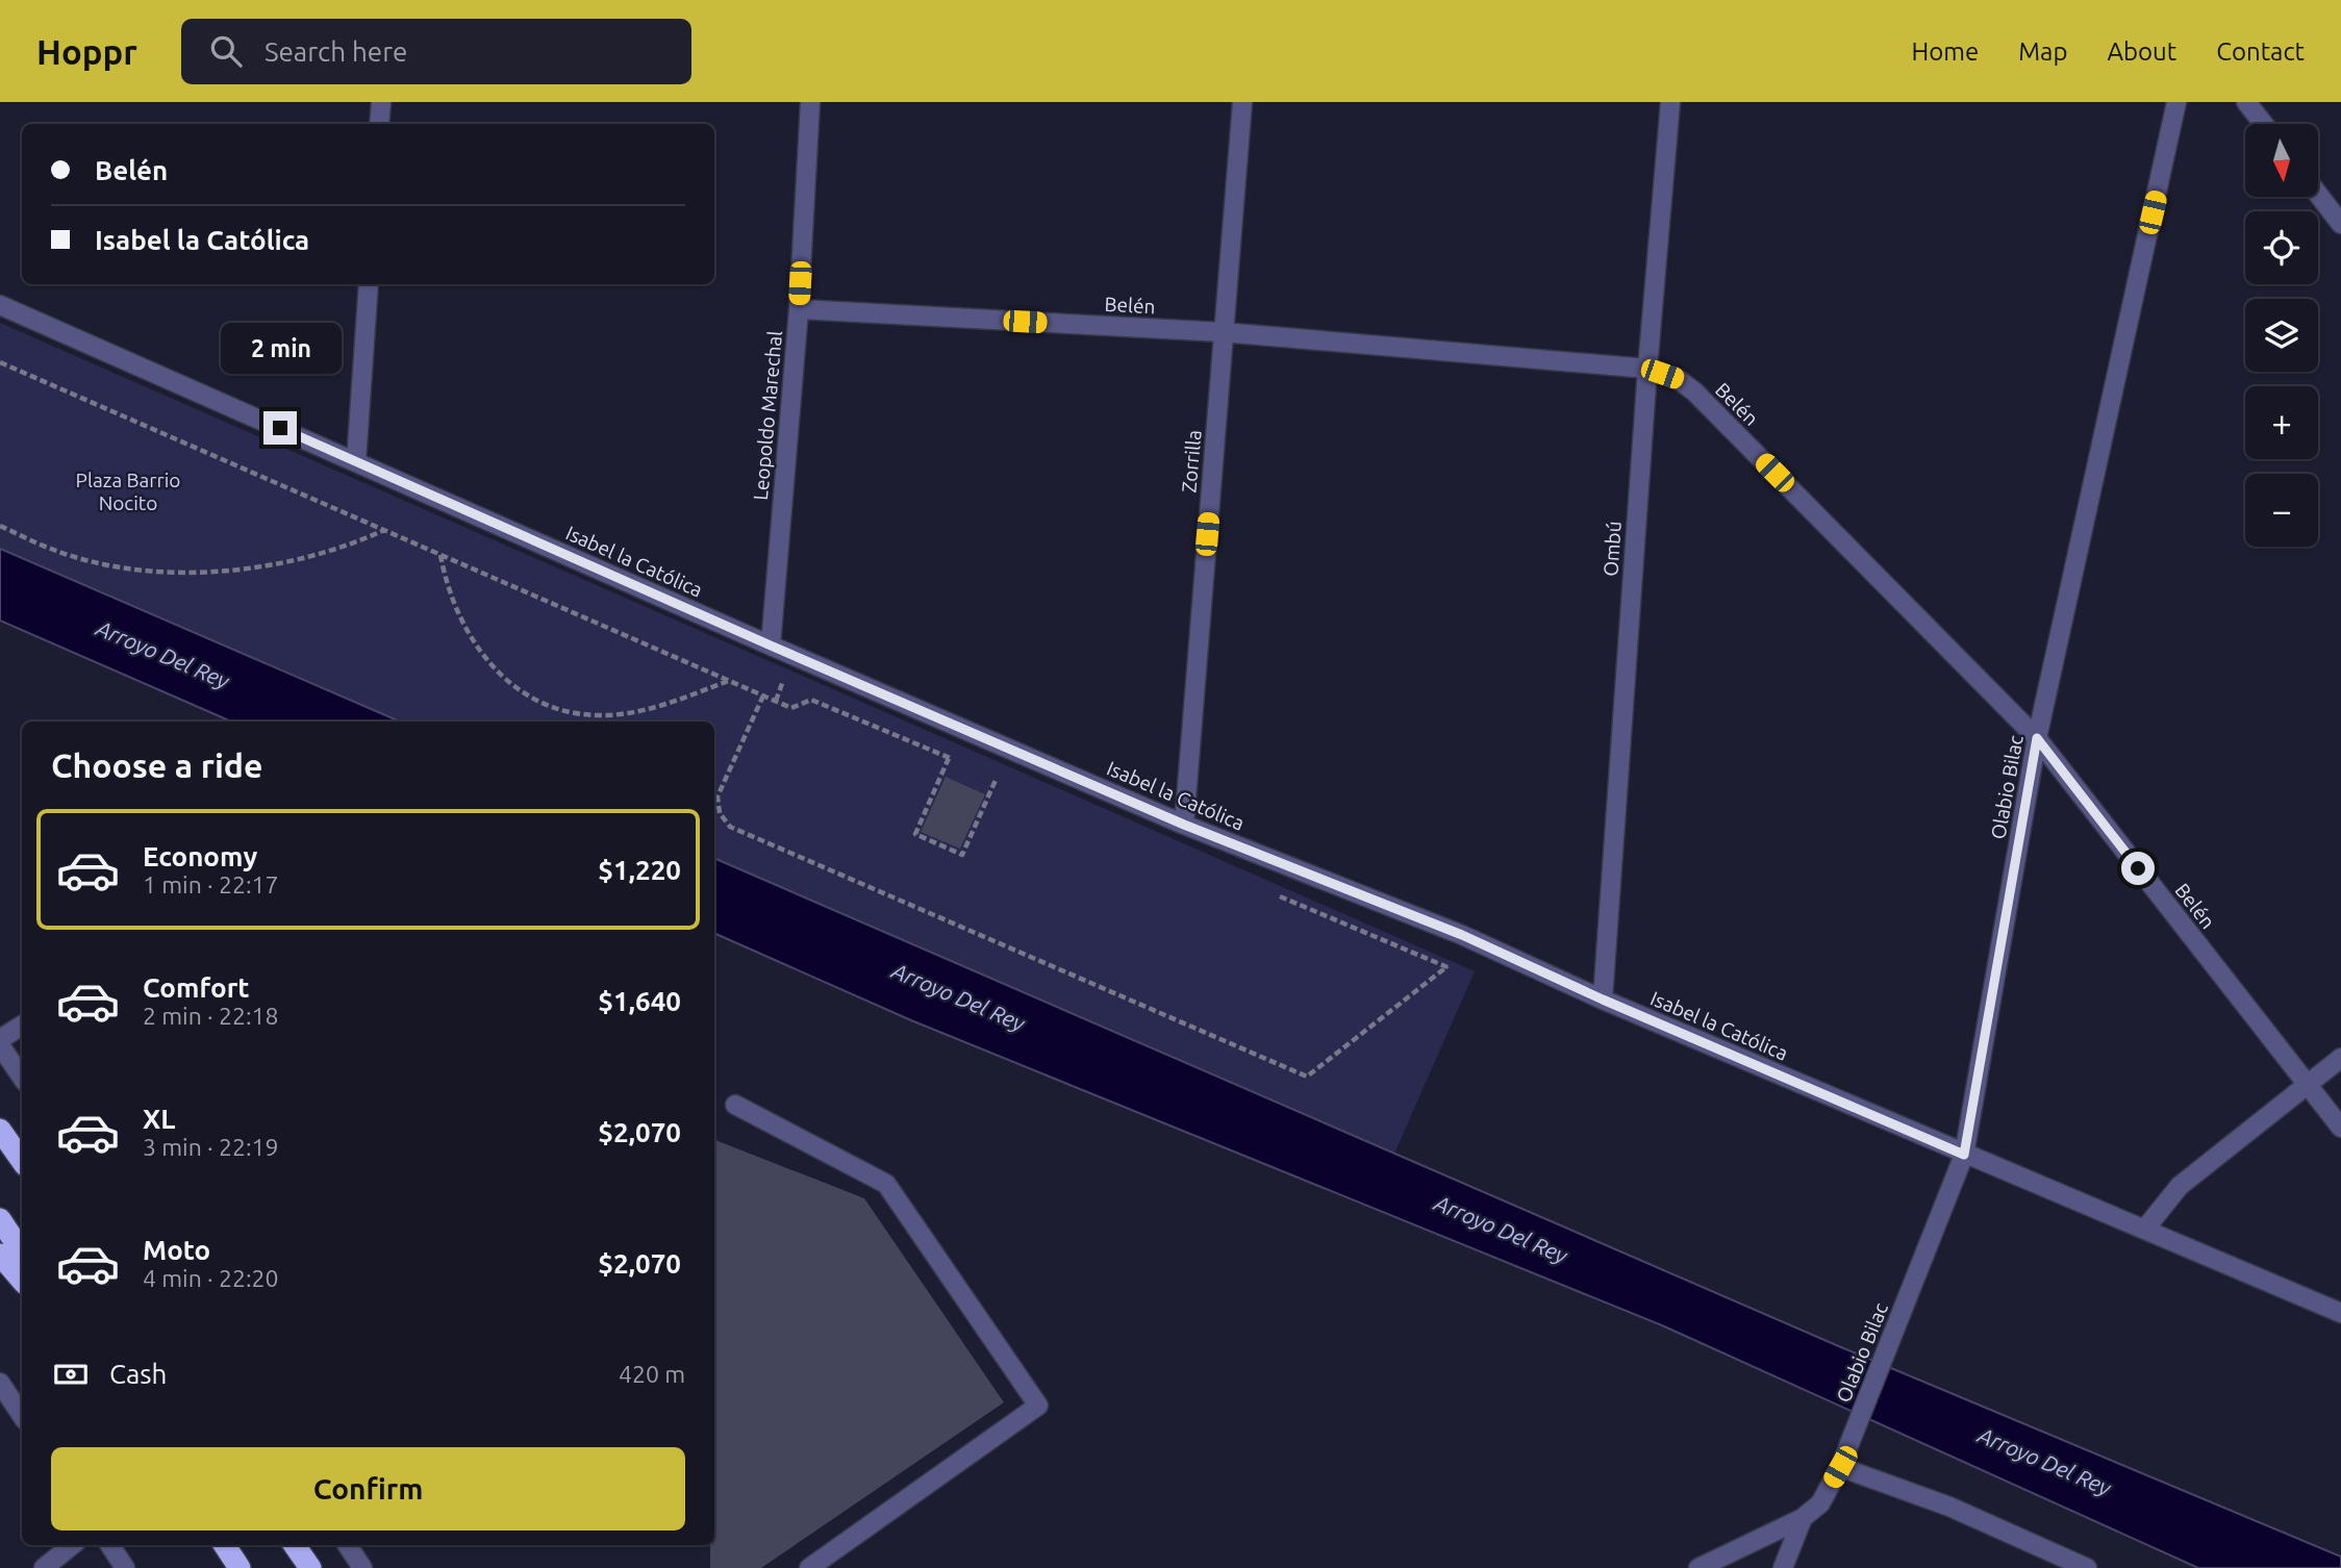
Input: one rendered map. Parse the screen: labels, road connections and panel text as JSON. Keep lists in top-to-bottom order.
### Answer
{
  "streets": {
    "street": [
      "Belén",
      "Leopoldo Marechal",
      "Zorrilla",
      "Ombú",
      "Isabel la Católica",
      "Olabio Bilac"
    ]
  },
  "crossings": [
    ["Belén", "Leopoldo Marechal"],
    ["Belén", "Zorrilla"],
    ["Belén", "Ombú"],
    ["Belén", "Olabio Bilac"],
    ["Leopoldo Marechal", "Isabel la Católica"],
    ["Zorrilla", "Isabel la Católica"],
    ["Ombú", "Isabel la Católica"],
    ["Isabel la Católica", "Olabio Bilac"]
  ],
  "water": ["Arroyo Del Rey"],
  "parks": ["Plaza Barrio Nocito"],
  "north": "bottom",
  "page": {
    "header": "Hoppr",
    "search": "Search here",
    "nav": [
      "Home",
      "Map",
      "About",
      "Contact"
    ],
    "map_buttons": ["+", "−"],
    "banner": ["Belén", "Isabel la Católica"],
    "bubble": "2 min",
    "heading": "Choose a ride",
    "list": [
      {
        "name": "Economy",
        "note": "1 min · 22:17",
        "value": "$1,220"
      },
      {
        "name": "Comfort",
        "note": "2 min · 22:18",
        "value": "$1,640"
      },
      {
        "name": "XL",
        "note": "3 min · 22:19",
        "value": "$2,070"
      },
      {
        "name": "Moto",
        "note": "4 min · 22:20",
        "value": "$2,070"
      }
    ],
    "pay": ["Cash", "420 m"],
    "buttons": "Confirm"
  }
}
